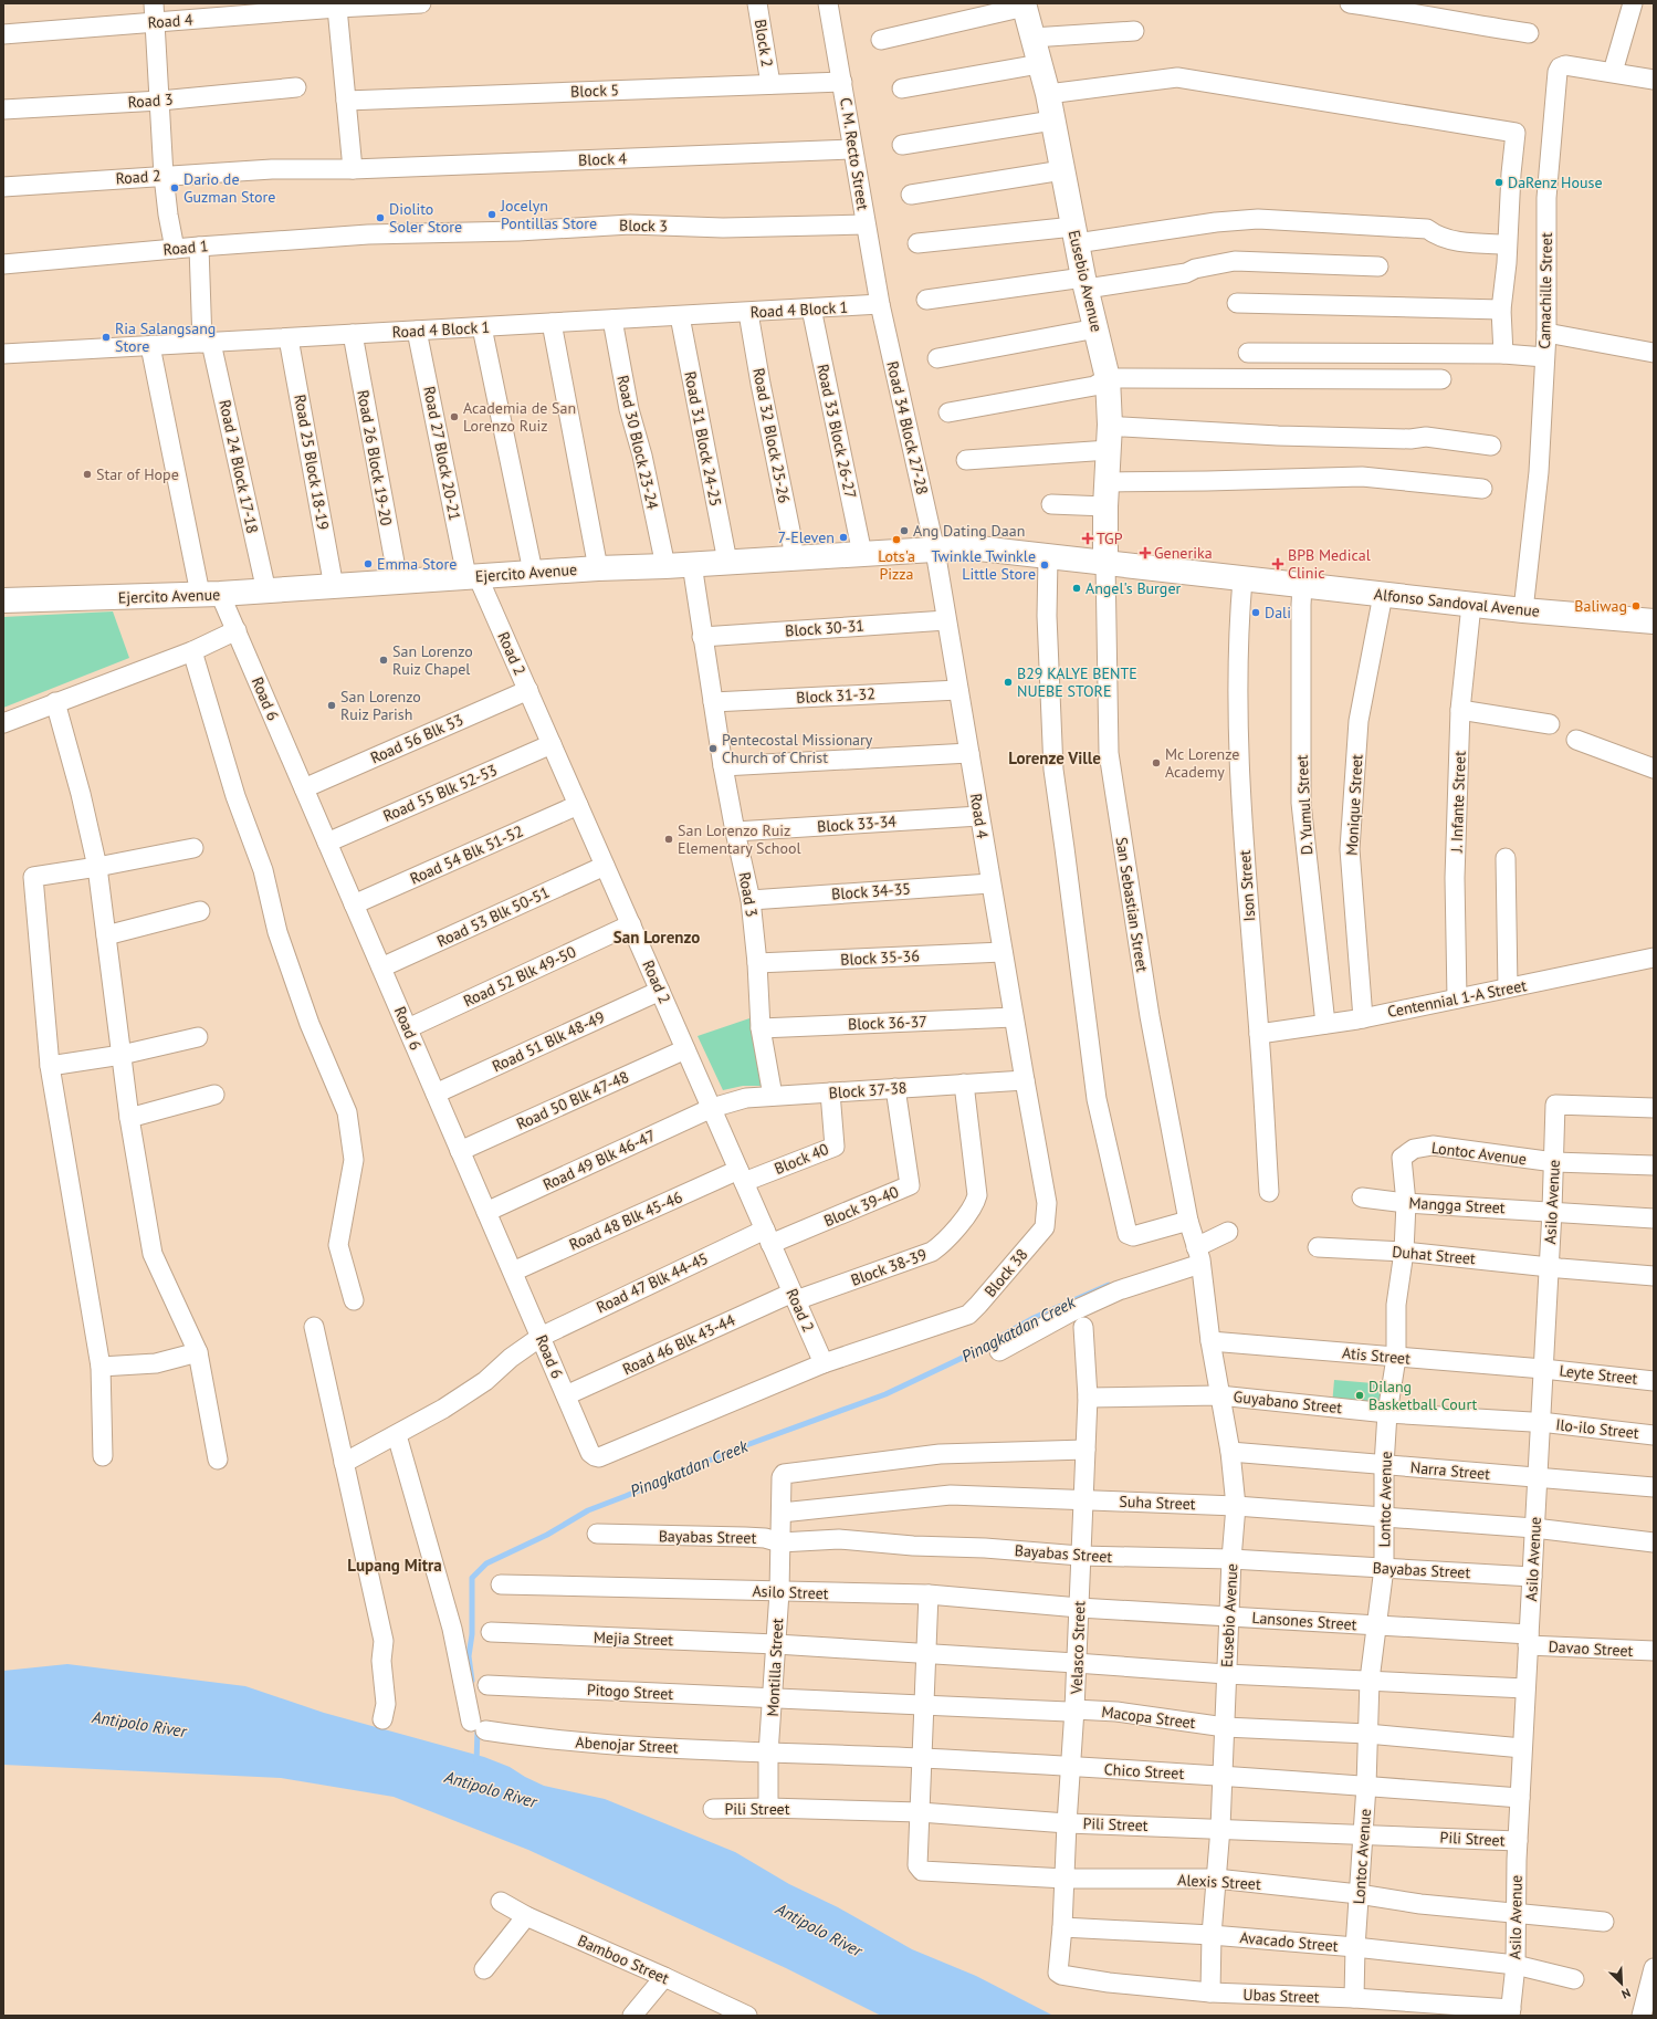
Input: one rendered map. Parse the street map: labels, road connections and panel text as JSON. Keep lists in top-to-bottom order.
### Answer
{
  "streets": {
    "main road": ["Eusebio Avenue", "Ejercito Avenue", "Alfonso Sandoval Avenue"],
    "street": [
      "Road 4",
      "Block 2",
      "Block 5",
      "Road 3",
      "C. M. Recto Street",
      "Block 4",
      "Road 2",
      "Block 3",
      "Road 1",
      "Camachille Street",
      "Road 4 Block 1",
      "Road 34 Block 27-28",
      "Road 33 Block 26-27",
      "Road 32 Block 25-26",
      "Road 31 Block 24-25",
      "Road 30 Block 23-24",
      "Road 27 Block 20-21",
      "Road 26 Block 19-20",
      "Road 25 Block 18-19",
      "Road 24 Block 17-18",
      "Block 30-31",
      "Block 31-32",
      "Road 6",
      "Road 56 Blk 53",
      "Road 55 Blk 52-53",
      "J. Infante Street",
      "D. Yumul Street",
      "Monique Street",
      "Block 33-34",
      "Road 54 Blk 51-52",
      "Ison Street",
      "Block 34-35",
      "San Sebastian Street",
      "Road 53 Blk 50-51",
      "Block 35-36",
      "Road 52 Blk 49-50",
      "Centennial 1-A Street",
      "Block 36-37",
      "Road 51 Blk 48-49",
      "Block 37-38",
      "Road 50 Blk 47-48",
      "Lontoc Avenue",
      "Block 40",
      "Road 49 Blk 46-47",
      "Asilo Avenue",
      "Mangga Street",
      "Block 39-40",
      "Road 48 Blk 45-46",
      "Duhat Street",
      "Block 38-39",
      "Block 38",
      "Road 47 Blk 44-45",
      "Road 46 Blk 43-44",
      "Atis Street",
      "Leyte Street",
      "Guyabano Street",
      "Ilo-ilo Street",
      "Narra Street",
      "Suha Street",
      "Bayabas Street",
      "Asilo Street",
      "Lansones Street",
      "Mejia Street",
      "Velasco Street",
      "Davao Street",
      "Montilla Street",
      "Pitogo Street",
      "Macopa Street",
      "Abenojar Street",
      "Chico Street",
      "Pili Street",
      "Alexis Street",
      "Avacado Street",
      "Bamboo Street",
      "Ubas Street"
    ]
  },
  "crossings": [
    ["Road 4", "Road 34 Block 27-28"],
    ["Road 4", "Ejercito Avenue"],
    ["Road 4", "Block 30-31"],
    ["Road 4", "Block 31-32"],
    ["Road 4", "Block 33-34"],
    ["Road 4", "Block 34-35"],
    ["Road 4", "Block 35-36"],
    ["Road 4", "Block 36-37"],
    ["Road 4", "Block 37-38"],
    ["Road 4", "Block 38"],
    ["Block 2", "Block 5"],
    ["Block 5", "C. M. Recto Street"],
    ["Road 3", "Ejercito Avenue"],
    ["Road 3", "Block 30-31"],
    ["Road 3", "Block 31-32"],
    ["Road 3", "Block 33-34"],
    ["Road 3", "Block 34-35"],
    ["Road 3", "Block 35-36"],
    ["Road 3", "Block 36-37"],
    ["Road 3", "Block 37-38"],
    ["C. M. Recto Street", "Block 4"],
    ["C. M. Recto Street", "Block 3"],
    ["C. M. Recto Street", "Road 4 Block 1"],
    ["C. M. Recto Street", "Road 34 Block 27-28"],
    ["Block 4", "Road 2"],
    ["Road 2", "Road 27 Block 20-21"],
    ["Road 2", "Ejercito Avenue"],
    ["Road 2", "Road 56 Blk 53"],
    ["Road 2", "Road 55 Blk 52-53"],
    ["Road 2", "Road 54 Blk 51-52"],
    ["Road 2", "Road 53 Blk 50-51"],
    ["Road 2", "Road 52 Blk 49-50"],
    ["Road 2", "Road 51 Blk 48-49"],
    ["Road 2", "Block 37-38"],
    ["Road 2", "Road 50 Blk 47-48"],
    ["Road 2", "Block 40"],
    ["Road 2", "Road 49 Blk 46-47"],
    ["Road 2", "Block 39-40"],
    ["Road 2", "Road 48 Blk 45-46"],
    ["Road 2", "Block 38-39"],
    ["Road 2", "Block 38"],
    ["Road 2", "Road 47 Blk 44-45"],
    ["Road 2", "Road 46 Blk 43-44"],
    ["Block 3", "Road 1"],
    ["Road 1", "Road 24 Block 17-18"],
    ["Eusebio Avenue", "Alfonso Sandoval Avenue"],
    ["Eusebio Avenue", "San Sebastian Street"],
    ["Eusebio Avenue", "Atis Street"],
    ["Eusebio Avenue", "Guyabano Street"],
    ["Eusebio Avenue", "Narra Street"],
    ["Eusebio Avenue", "Suha Street"],
    ["Eusebio Avenue", "Bayabas Street"],
    ["Eusebio Avenue", "Lansones Street"],
    ["Eusebio Avenue", "Macopa Street"],
    ["Eusebio Avenue", "Chico Street"],
    ["Eusebio Avenue", "Pili Street"],
    ["Eusebio Avenue", "Alexis Street"],
    ["Eusebio Avenue", "Avacado Street"],
    ["Eusebio Avenue", "Ubas Street"],
    ["Camachille Street", "Alfonso Sandoval Avenue"],
    ["Road 4 Block 1", "Road 34 Block 27-28"],
    ["Road 4 Block 1", "Road 33 Block 26-27"],
    ["Road 4 Block 1", "Road 32 Block 25-26"],
    ["Road 4 Block 1", "Road 31 Block 24-25"],
    ["Road 4 Block 1", "Road 30 Block 23-24"],
    ["Road 4 Block 1", "Road 27 Block 20-21"],
    ["Road 4 Block 1", "Road 26 Block 19-20"],
    ["Road 4 Block 1", "Road 25 Block 18-19"],
    ["Road 4 Block 1", "Road 24 Block 17-18"],
    ["Road 4 Block 1", "Road 6"],
    ["Road 34 Block 27-28", "Ejercito Avenue"],
    ["Road 33 Block 26-27", "Ejercito Avenue"],
    ["Road 32 Block 25-26", "Ejercito Avenue"],
    ["Road 31 Block 24-25", "Ejercito Avenue"],
    ["Road 30 Block 23-24", "Ejercito Avenue"],
    ["Road 27 Block 20-21", "Ejercito Avenue"],
    ["Road 26 Block 19-20", "Ejercito Avenue"],
    ["Road 25 Block 18-19", "Ejercito Avenue"],
    ["Road 24 Block 17-18", "Ejercito Avenue"],
    ["Ejercito Avenue", "Alfonso Sandoval Avenue"],
    ["Ejercito Avenue", "Road 6"],
    ["Alfonso Sandoval Avenue", "J. Infante Street"],
    ["Alfonso Sandoval Avenue", "D. Yumul Street"],
    ["Alfonso Sandoval Avenue", "Monique Street"],
    ["Alfonso Sandoval Avenue", "Ison Street"],
    ["Alfonso Sandoval Avenue", "San Sebastian Street"],
    ["Road 6", "Road 56 Blk 53"],
    ["Road 6", "Road 55 Blk 52-53"],
    ["Road 6", "Road 54 Blk 51-52"],
    ["Road 6", "Road 53 Blk 50-51"],
    ["Road 6", "Road 52 Blk 49-50"],
    ["Road 6", "Road 51 Blk 48-49"],
    ["Road 6", "Road 50 Blk 47-48"],
    ["Road 6", "Road 49 Blk 46-47"],
    ["Road 6", "Road 48 Blk 45-46"],
    ["Road 6", "Block 38"],
    ["Road 6", "Road 47 Blk 44-45"],
    ["Road 6", "Road 46 Blk 43-44"],
    ["J. Infante Street", "Centennial 1-A Street"],
    ["D. Yumul Street", "Centennial 1-A Street"],
    ["Monique Street", "Centennial 1-A Street"],
    ["Ison Street", "Centennial 1-A Street"],
    ["Block 37-38", "Block 40"],
    ["Block 37-38", "Road 49 Blk 46-47"],
    ["Block 37-38", "Block 39-40"],
    ["Block 37-38", "Block 38-39"],
    ["Block 37-38", "Block 38"],
    ["Lontoc Avenue", "Asilo Avenue"],
    ["Lontoc Avenue", "Mangga Street"],
    ["Lontoc Avenue", "Duhat Street"],
    ["Lontoc Avenue", "Atis Street"],
    ["Lontoc Avenue", "Guyabano Street"],
    ["Lontoc Avenue", "Narra Street"],
    ["Lontoc Avenue", "Suha Street"],
    ["Lontoc Avenue", "Bayabas Street"],
    ["Lontoc Avenue", "Lansones Street"],
    ["Lontoc Avenue", "Macopa Street"],
    ["Lontoc Avenue", "Chico Street"],
    ["Lontoc Avenue", "Pili Street"],
    ["Lontoc Avenue", "Alexis Street"],
    ["Lontoc Avenue", "Avacado Street"],
    ["Lontoc Avenue", "Ubas Street"],
    ["Block 40", "Road 48 Blk 45-46"],
    ["Asilo Avenue", "Mangga Street"],
    ["Asilo Avenue", "Duhat Street"],
    ["Asilo Avenue", "Atis Street"],
    ["Asilo Avenue", "Leyte Street"],
    ["Asilo Avenue", "Guyabano Street"],
    ["Asilo Avenue", "Ilo-ilo Street"],
    ["Asilo Avenue", "Narra Street"],
    ["Asilo Avenue", "Suha Street"],
    ["Asilo Avenue", "Bayabas Street"],
    ["Asilo Avenue", "Lansones Street"],
    ["Asilo Avenue", "Davao Street"],
    ["Asilo Avenue", "Macopa Street"],
    ["Asilo Avenue", "Chico Street"],
    ["Asilo Avenue", "Pili Street"],
    ["Asilo Avenue", "Alexis Street"],
    ["Asilo Avenue", "Avacado Street"],
    ["Asilo Avenue", "Ubas Street"],
    ["Block 39-40", "Road 47 Blk 44-45"],
    ["Block 38-39", "Road 46 Blk 43-44"],
    ["Road 47 Blk 44-45", "Abenojar Street"],
    ["Atis Street", "Leyte Street"],
    ["Guyabano Street", "Ilo-ilo Street"],
    ["Guyabano Street", "Velasco Street"],
    ["Suha Street", "Velasco Street"],
    ["Suha Street", "Montilla Street"],
    ["Bayabas Street", "Velasco Street"],
    ["Bayabas Street", "Montilla Street"],
    ["Asilo Street", "Lansones Street"],
    ["Asilo Street", "Velasco Street"],
    ["Asilo Street", "Montilla Street"],
    ["Lansones Street", "Velasco Street"],
    ["Lansones Street", "Davao Street"],
    ["Mejia Street", "Montilla Street"],
    ["Velasco Street", "Montilla Street"],
    ["Velasco Street", "Macopa Street"],
    ["Velasco Street", "Chico Street"],
    ["Velasco Street", "Pili Street"],
    ["Velasco Street", "Alexis Street"],
    ["Velasco Street", "Avacado Street"],
    ["Velasco Street", "Ubas Street"],
    ["Montilla Street", "Pitogo Street"],
    ["Montilla Street", "Macopa Street"],
    ["Montilla Street", "Abenojar Street"],
    ["Montilla Street", "Chico Street"],
    ["Montilla Street", "Pili Street"],
    ["Pitogo Street", "Macopa Street"],
    ["Abenojar Street", "Chico Street"],
    ["Pili Street", "Alexis Street"]
  ],
  "districts": ["Lorenze Ville", "San Lorenzo", "Lupang Mitra"],
  "water": ["Pinagkatdan Creek", "Antipolo River"],
  "places": {
    "other": [
      "DaRenz House",
      "Dario de Guzman Store",
      "Jocelyn Pontillas Store",
      "Diolito Soler Store",
      "Ria Salangsang Store",
      "Academia de San Lorenzo Ruiz",
      "Star of Hope",
      "Ang Dating Daan",
      "7-Eleven",
      "Lots'a Pizza",
      "Emma Store",
      "Twinkle Twinkle Little Store",
      "Angel's Burger",
      "Baliwag",
      "Dali",
      "San Lorenzo Ruiz Chapel",
      "B29 KALYE BENTE NUEBE STORE",
      "San Lorenzo Ruiz Parish",
      "Pentecostal Missionary Church of Christ",
      "Mc Lorenze Academy",
      "San Lorenzo Ruiz Elementary School",
      "Dilang Basketball Court"
    ],
    "health": ["TGP", "Generika", "BPB Medical Clinic"]
  },
  "north": "bottom right"
}
